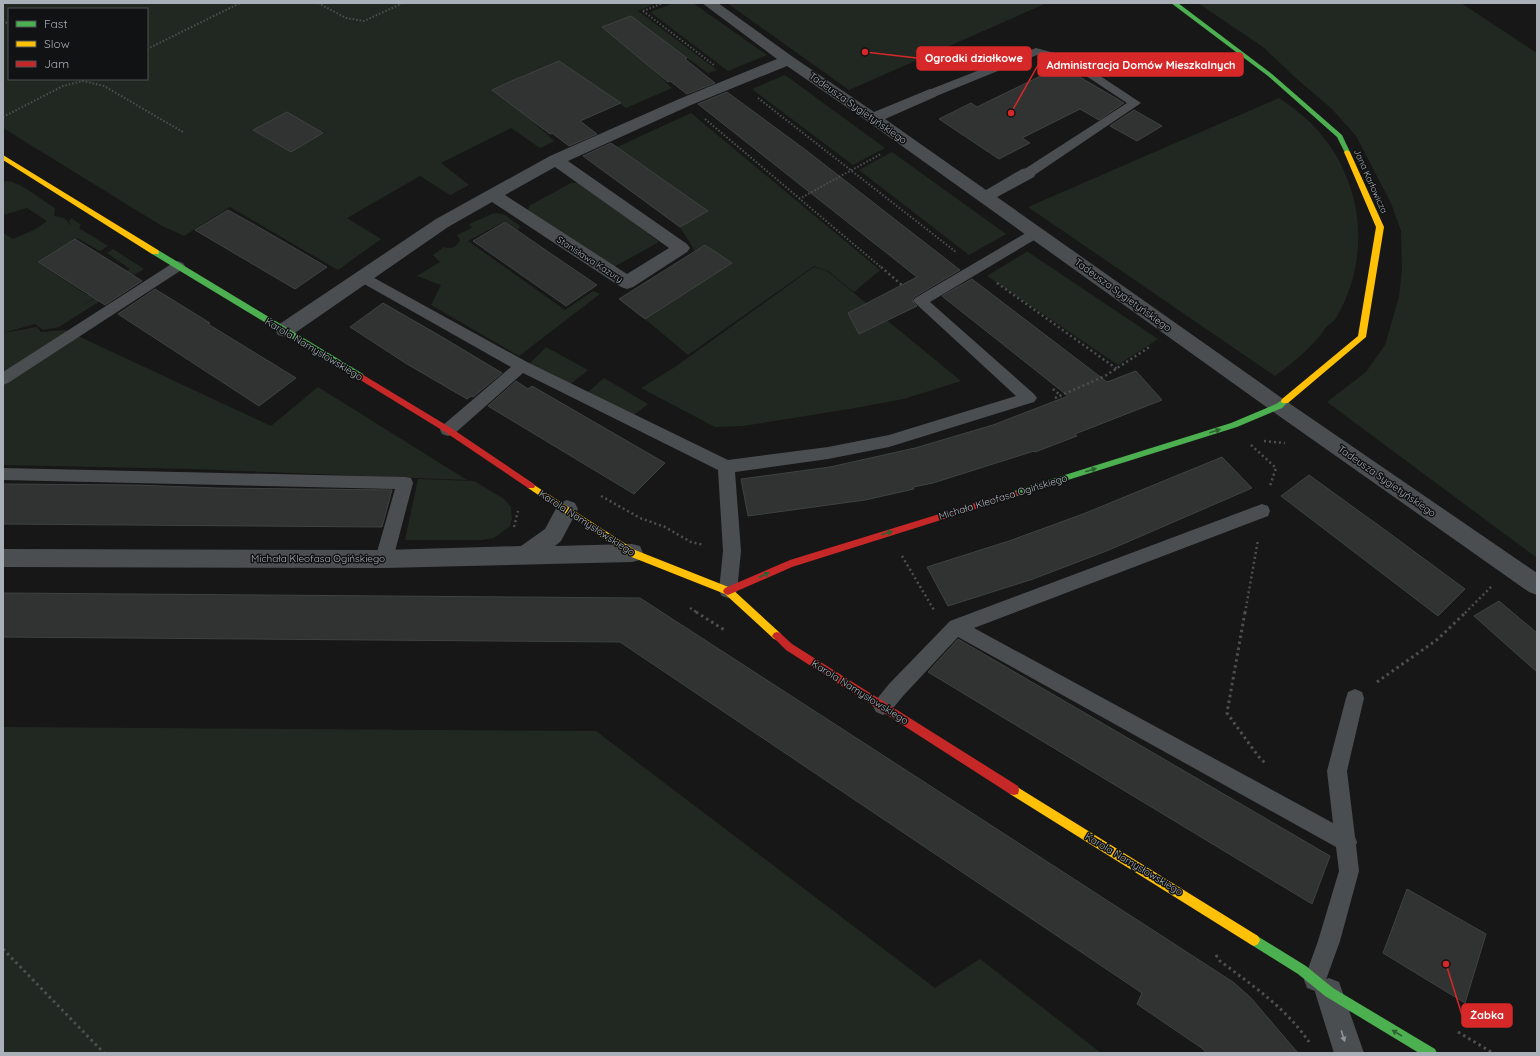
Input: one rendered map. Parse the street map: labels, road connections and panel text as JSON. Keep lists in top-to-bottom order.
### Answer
{
  "streets": {
    "street": [
      "Tadeusza Sygietyńskiego",
      "Jana Karłowicza",
      "Stanisława Kazury",
      "Karola Namysłowskiego",
      "Michała Kleofasa Ogińskiego"
    ]
  },
  "crossings": [
    ["Tadeusza Sygietyńskiego", "Jana Karłowicza"],
    ["Tadeusza Sygietyńskiego", "Michała Kleofasa Ogińskiego"],
    ["Jana Karłowicza", "Michała Kleofasa Ogińskiego"],
    ["Karola Namysłowskiego", "Michała Kleofasa Ogińskiego"]
  ],
  "one_way": ["Michała Kleofasa Ogińskiego"],
  "places": ["Ogrodki działkowe", "Administracja Domów Mieszkalnych", "Żabka"],
  "legend": ["Fast", "Slow", "Jam"]
}
